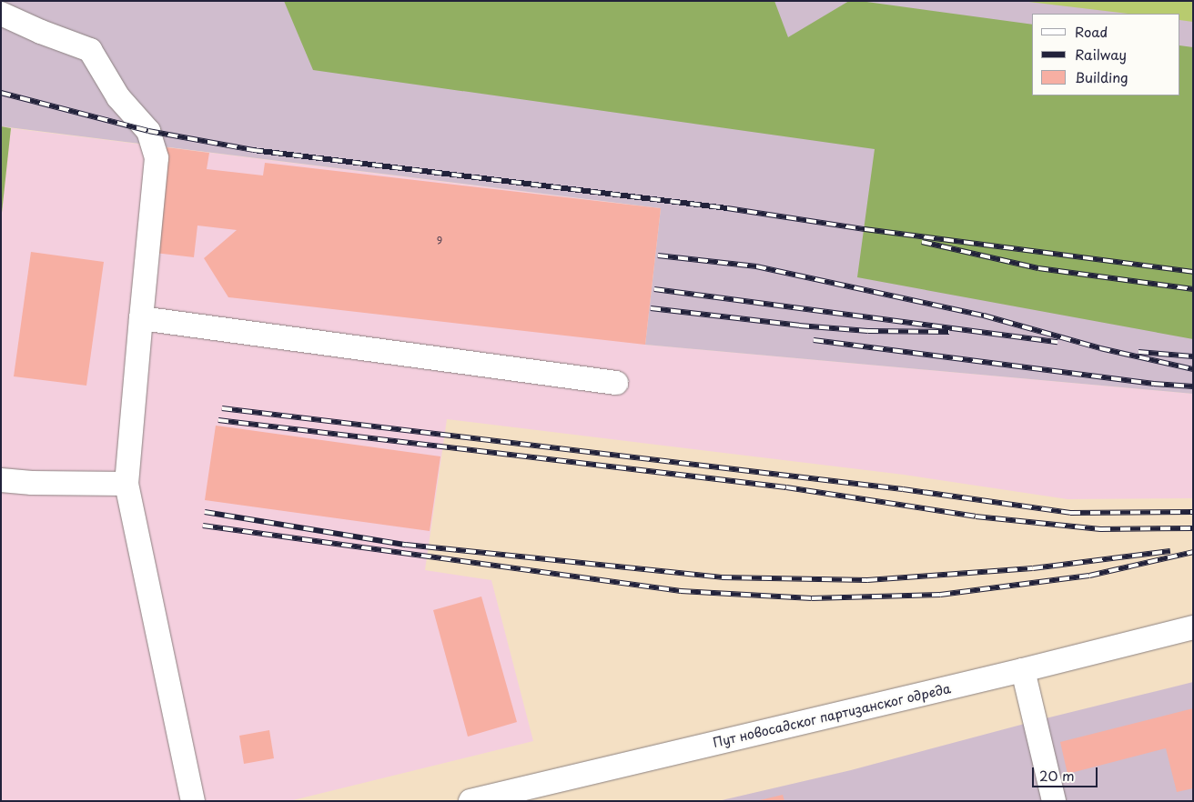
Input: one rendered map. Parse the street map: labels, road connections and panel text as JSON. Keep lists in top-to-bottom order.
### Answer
{
  "streets": {
    "street": ["Пут новосадског партизанског одреда"]
  },
  "house_numbers": ["9"],
  "legend": ["Road", "Railway", "Building"],
  "scale_bar": "20 m"
}
